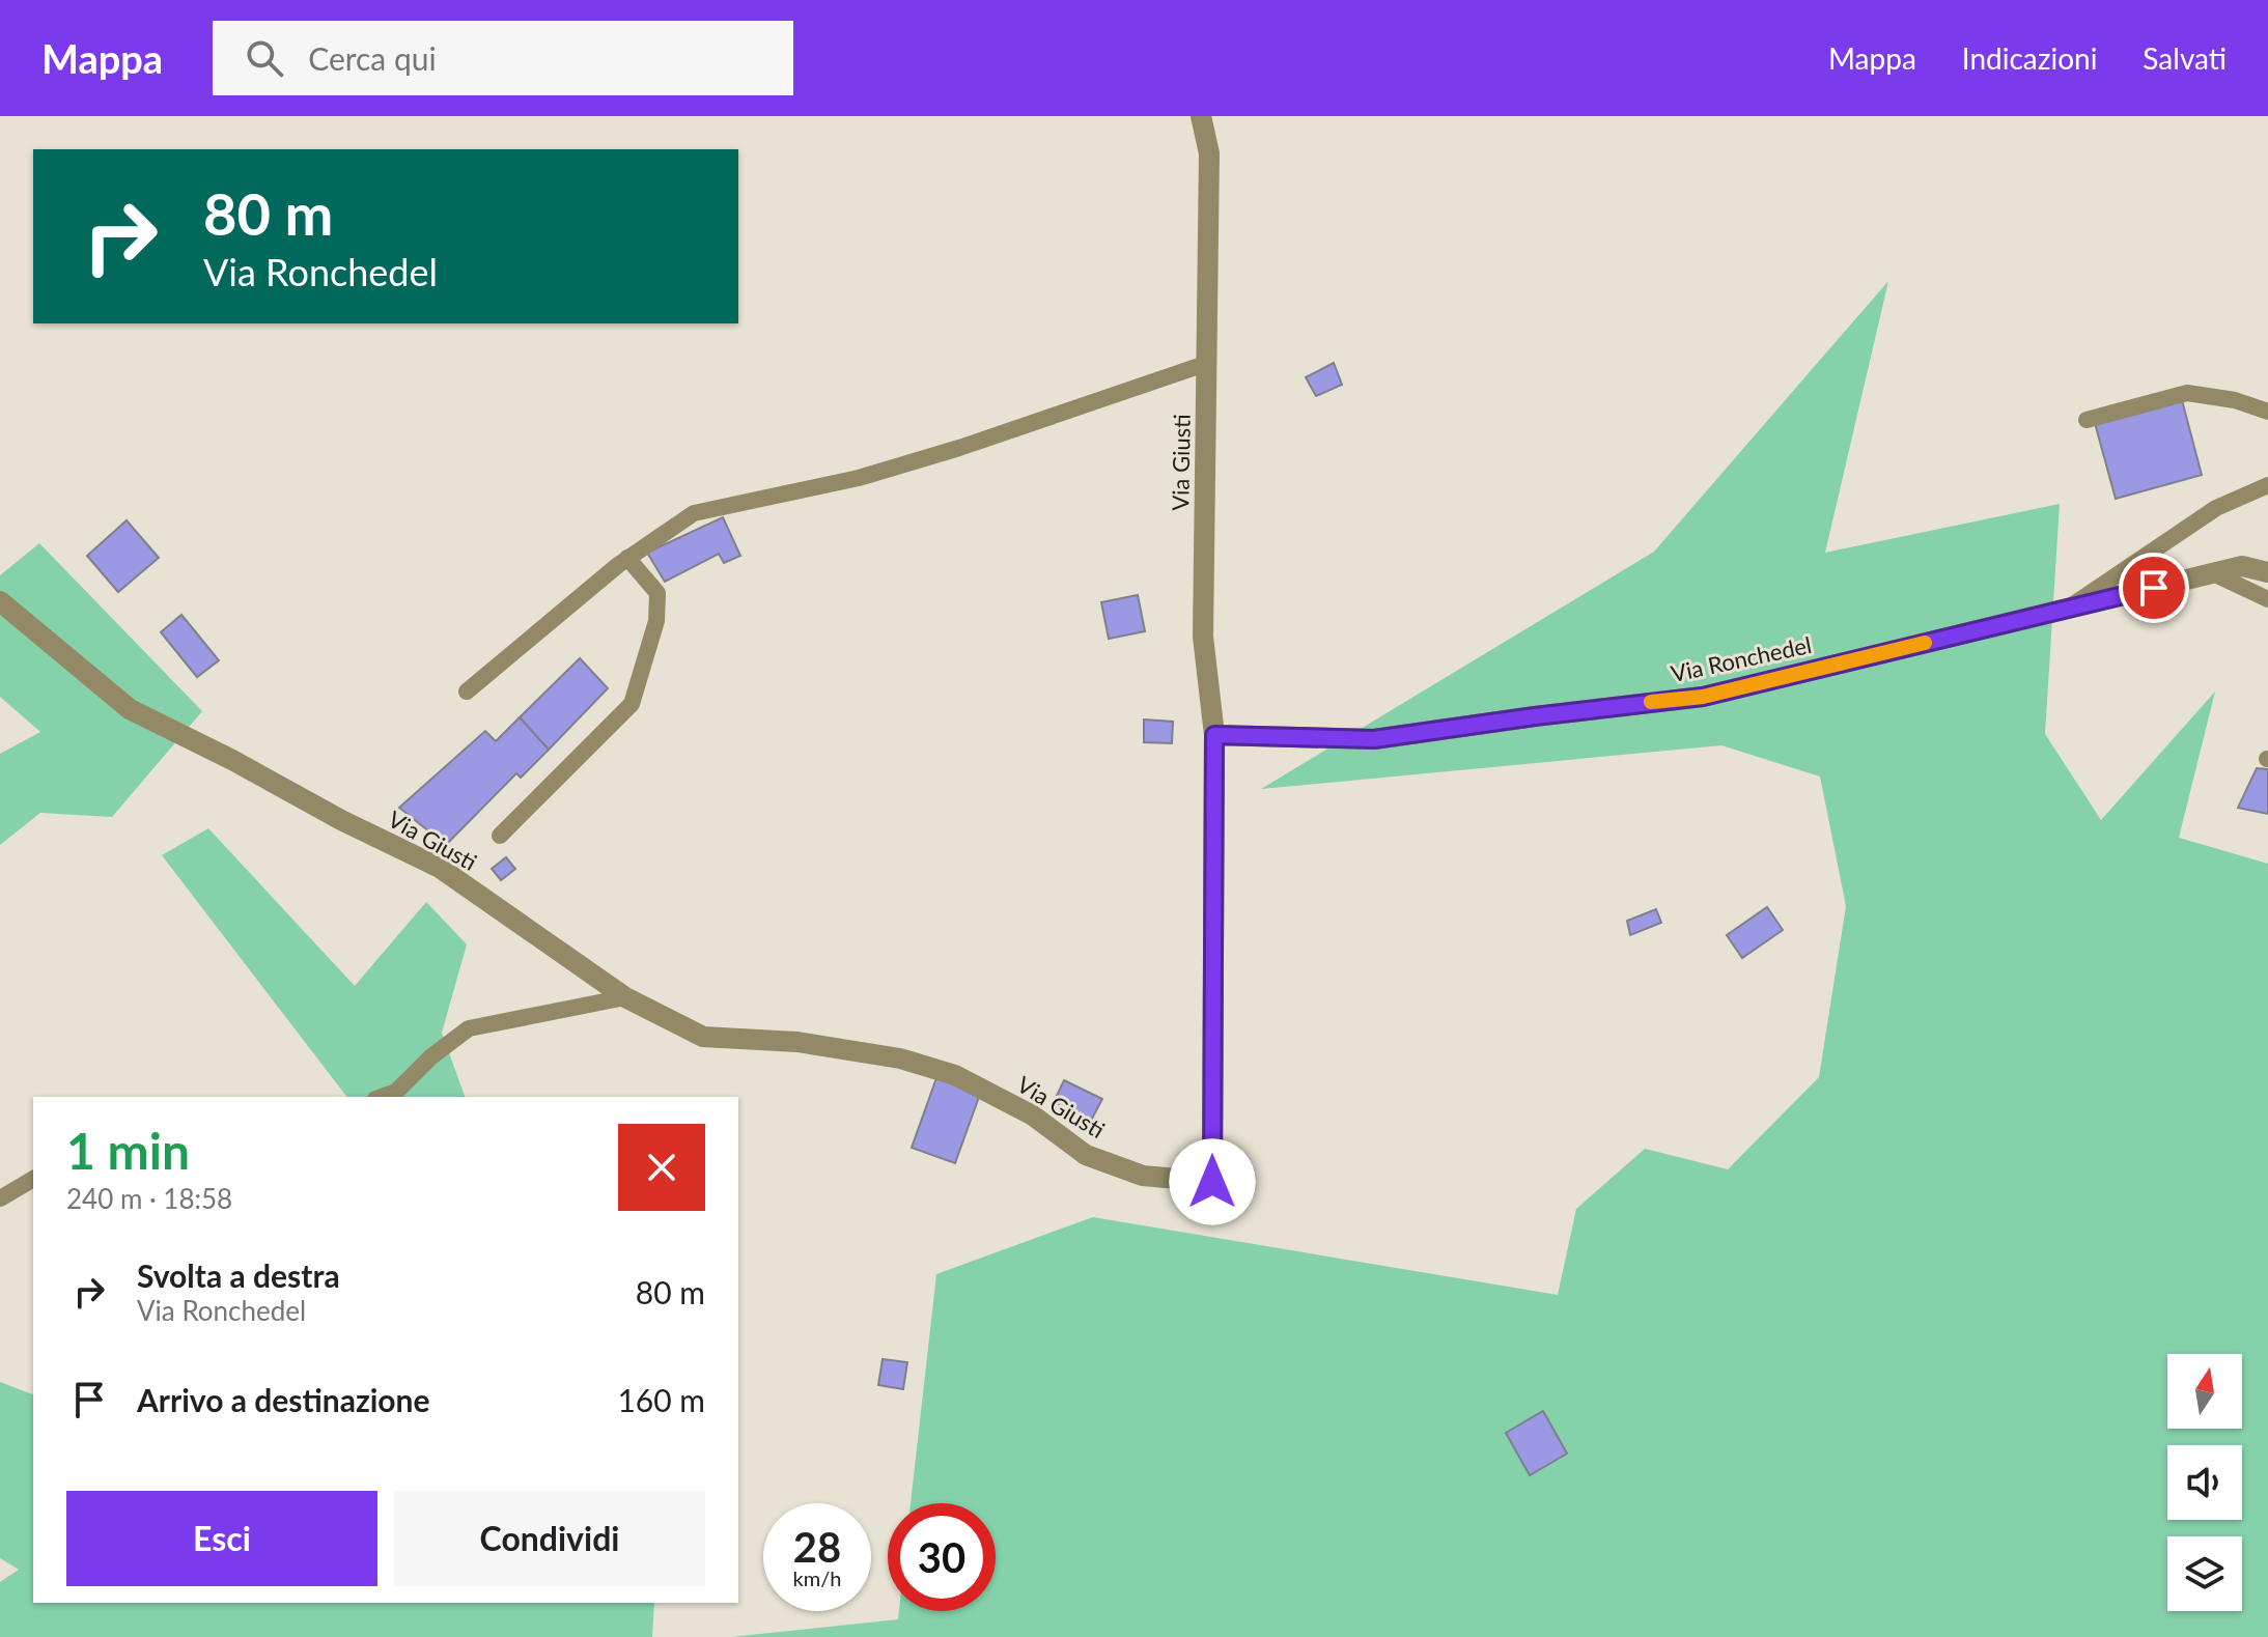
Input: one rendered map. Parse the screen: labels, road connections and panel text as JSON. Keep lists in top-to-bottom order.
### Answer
{
  "streets": {
    "street": ["Via Giusti", "Via Ronchedel"]
  },
  "crossings": [
    ["Via Giusti", "Via Ronchedel"]
  ],
  "north": "top",
  "page": {
    "header": "Mappa",
    "search": "Cerca qui",
    "nav": ["Mappa", "Indicazioni", "Salvati"],
    "turn": ["80 m", "Via Ronchedel"],
    "heading": ["1 min", "240 m · 18:58"],
    "list": [
      {
        "name": "Svolta a destra",
        "note": "Via Ronchedel",
        "value": "80 m"
      },
      {
        "name": "Arrivo a destinazione",
        "value": "160 m"
      }
    ],
    "buttons": ["Esci", "Condividi"],
    "speed": "28 km/h",
    "limit": "30"
  }
}
